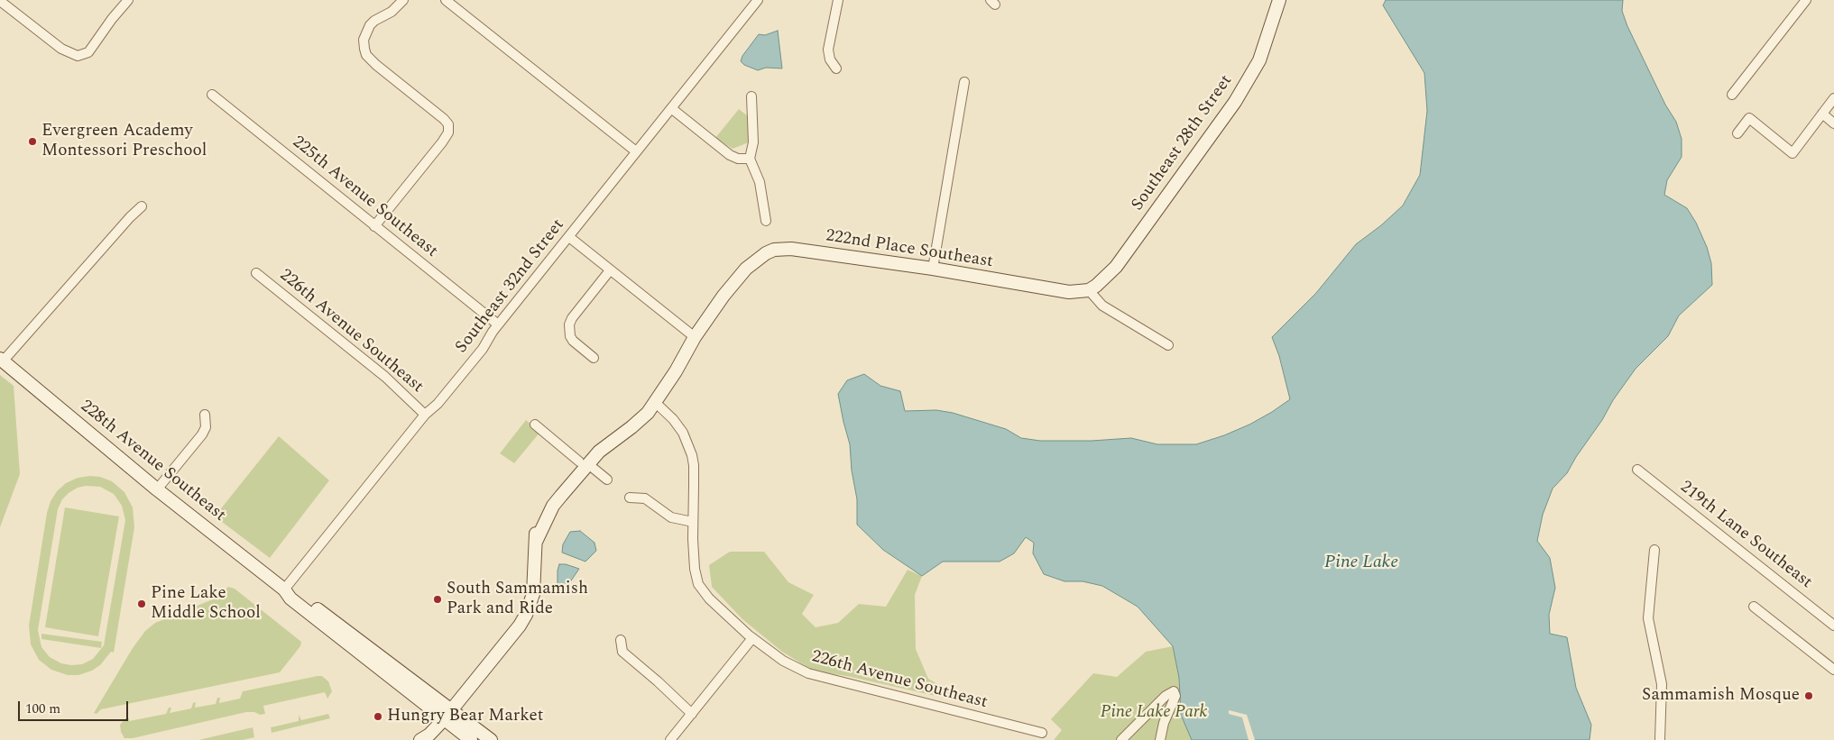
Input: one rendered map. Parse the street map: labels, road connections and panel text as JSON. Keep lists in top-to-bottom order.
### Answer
{
  "streets": {
    "street": [
      "Southeast 28th Street",
      "225th Avenue Southeast",
      "222nd Place Southeast",
      "Southeast 32nd Street",
      "226th Avenue Southeast",
      "228th Avenue Southeast",
      "219th Lane Southeast"
    ]
  },
  "crossings": [
    ["Southeast 28th Street", "222nd Place Southeast"],
    ["225th Avenue Southeast", "Southeast 32nd Street"],
    ["Southeast 32nd Street", "226th Avenue Southeast"],
    ["Southeast 32nd Street", "228th Avenue Southeast"]
  ],
  "water": ["Pine Lake"],
  "parks": ["Pine Lake Park"],
  "places": [
    "Evergreen Academy Montessori Preschool",
    "South Sammamish Park and Ride",
    "Pine Lake Middle School",
    "Sammamish Mosque",
    "Hungry Bear Market"
  ],
  "scale_bar": "100 m"
}
